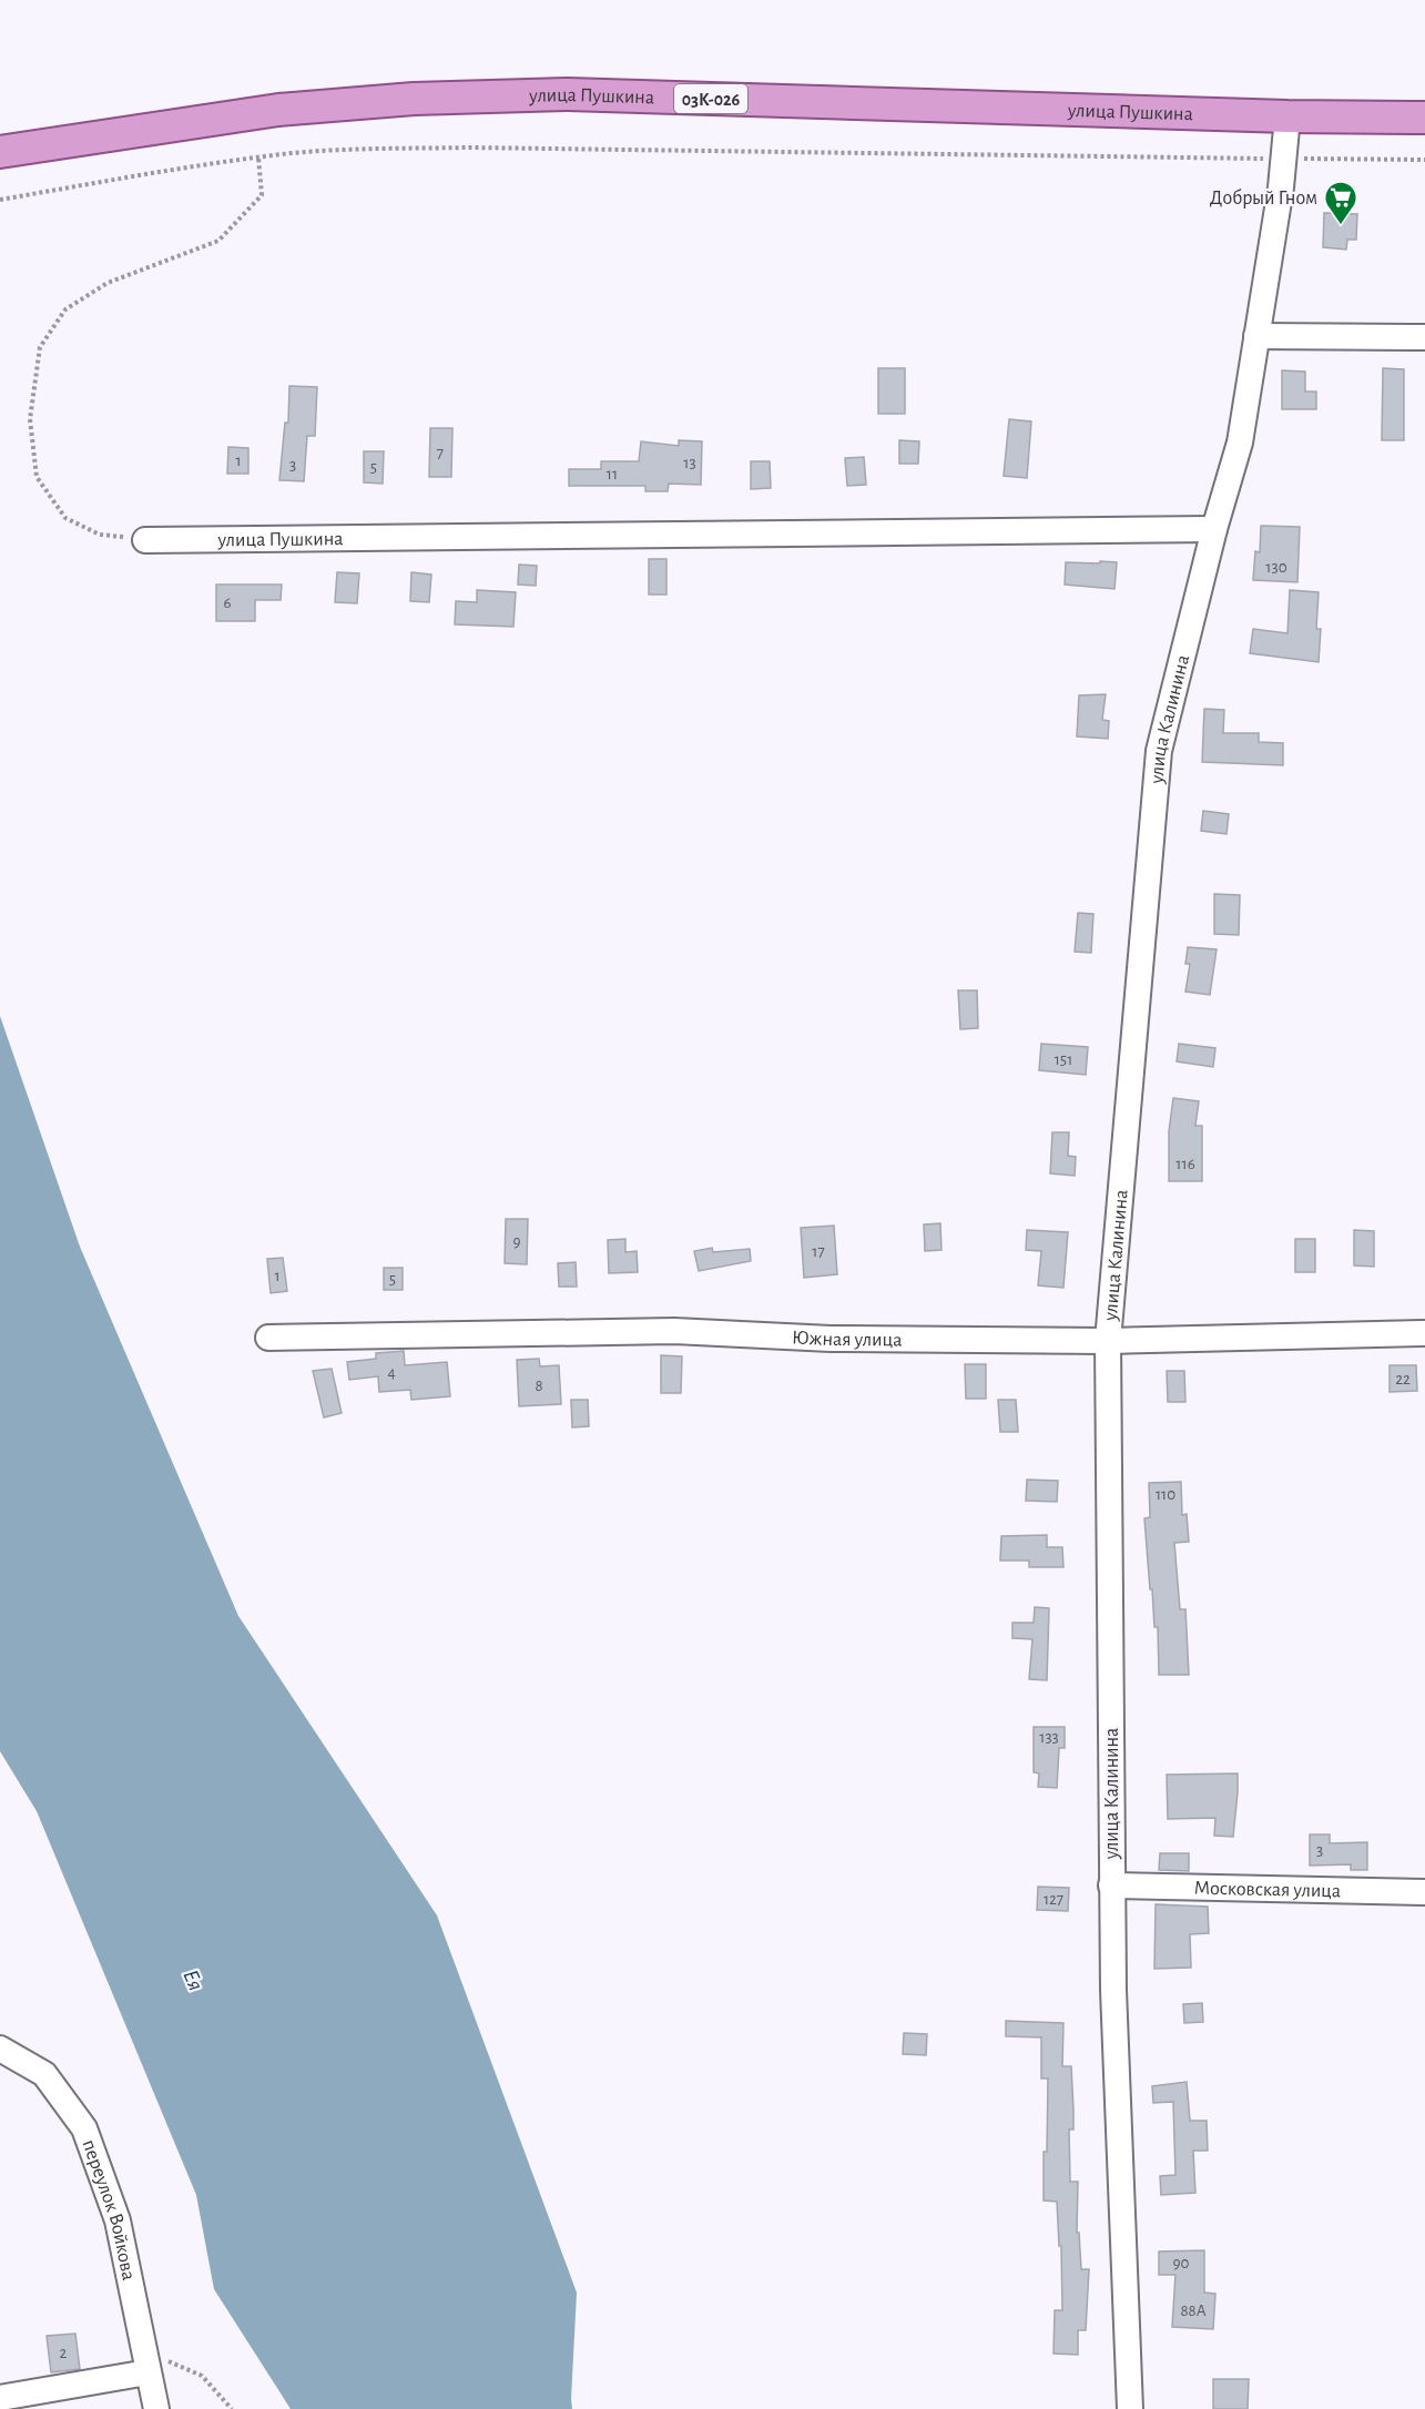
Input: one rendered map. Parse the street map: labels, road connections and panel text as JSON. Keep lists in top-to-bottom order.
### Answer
{
  "streets": {
    "main road": ["улица Пушкина", "03К-026"],
    "street": [
      "улица Калинина",
      "Южная улица",
      "Московская улица",
      "переулок Войкова"
    ]
  },
  "crossings": [
    ["улица Пушкина", "улица Калинина"],
    ["улица Калинина", "Южная улица"],
    ["улица Калинина", "Московская улица"]
  ],
  "water": ["Ея"],
  "places": {
    "supermarket": ["Добрый Гном"]
  },
  "house_numbers": [
    "7",
    "1",
    "13",
    "3",
    "5",
    "11",
    "130",
    "6",
    "151",
    "116",
    "9",
    "17",
    "1",
    "5",
    "4",
    "22",
    "8",
    "110",
    "133",
    "3",
    "127",
    "90",
    "88А",
    "2"
  ]
}
